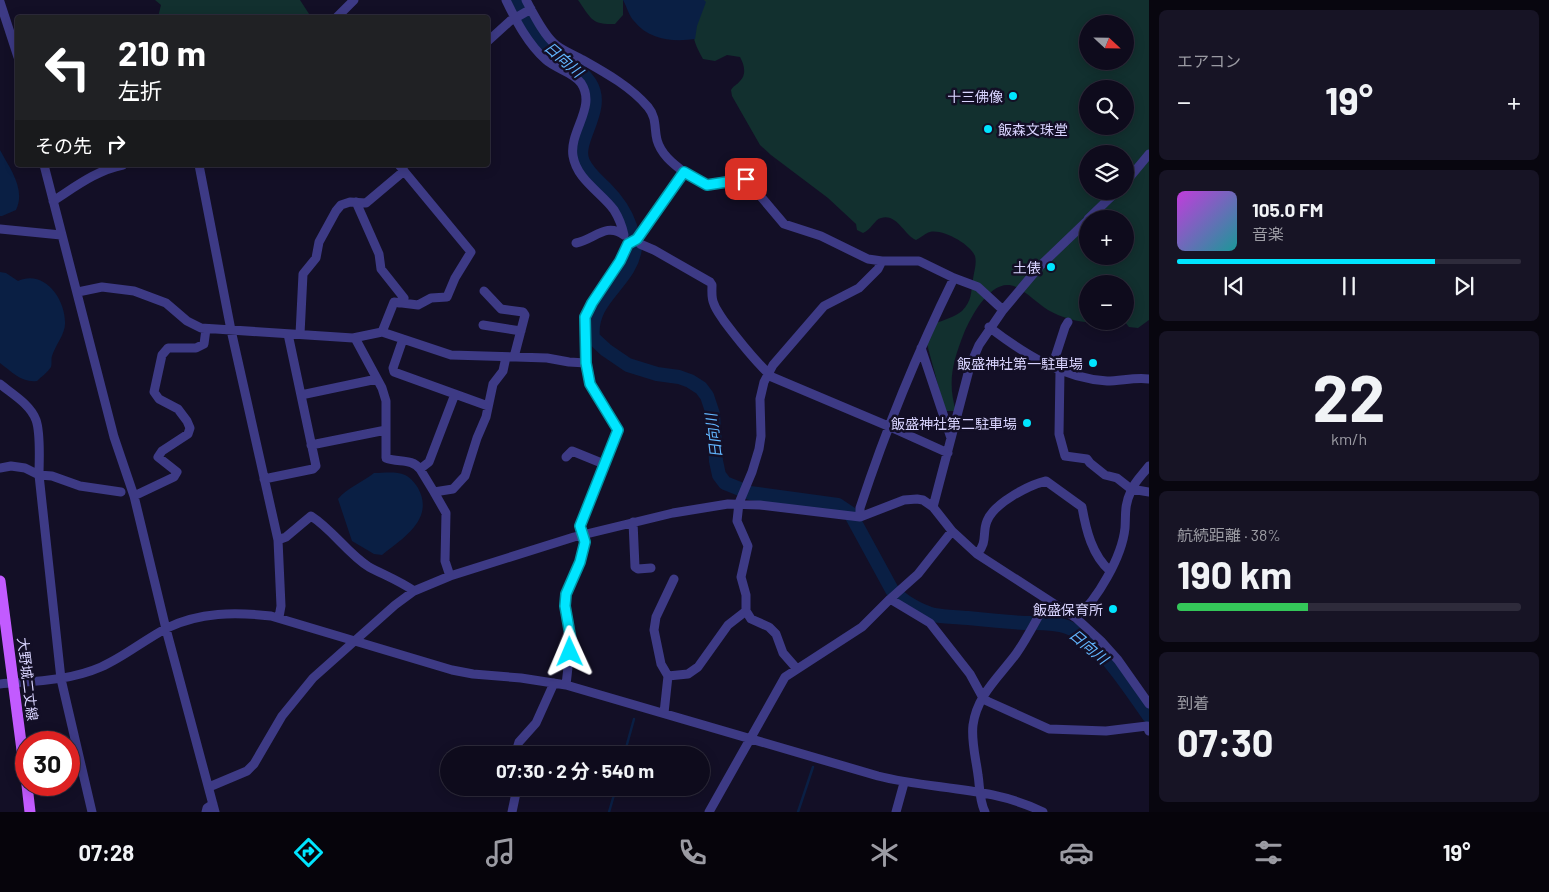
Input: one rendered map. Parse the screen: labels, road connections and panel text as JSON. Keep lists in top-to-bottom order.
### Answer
{
  "streets": {
    "main road": ["大野城二丈線"]
  },
  "water": ["日向川"],
  "places": [
    "十三佛像",
    "飯森文珠堂",
    "土俵",
    "飯盛神社第一駐車場",
    "飯盛神社第二駐車場",
    "飯盛保育所"
  ],
  "north": "right",
  "page": {
    "tile": [
      "エアコン",
      ["22", "km/h"],
      ["航続距離 · 38%", "190 km"],
      ["到着", "07:30"]
    ],
    "map_buttons": ["+", "−"],
    "turn": ["210 m", "左折"],
    "heat": ["−", "19°", "+"],
    "then": "その先",
    "song": ["105.0 FM", "音楽"],
    "limit": "30",
    "trip": "07:30 · 2 分 · 540 m",
    "tabs": ["07:28", "19°"]
  }
}
